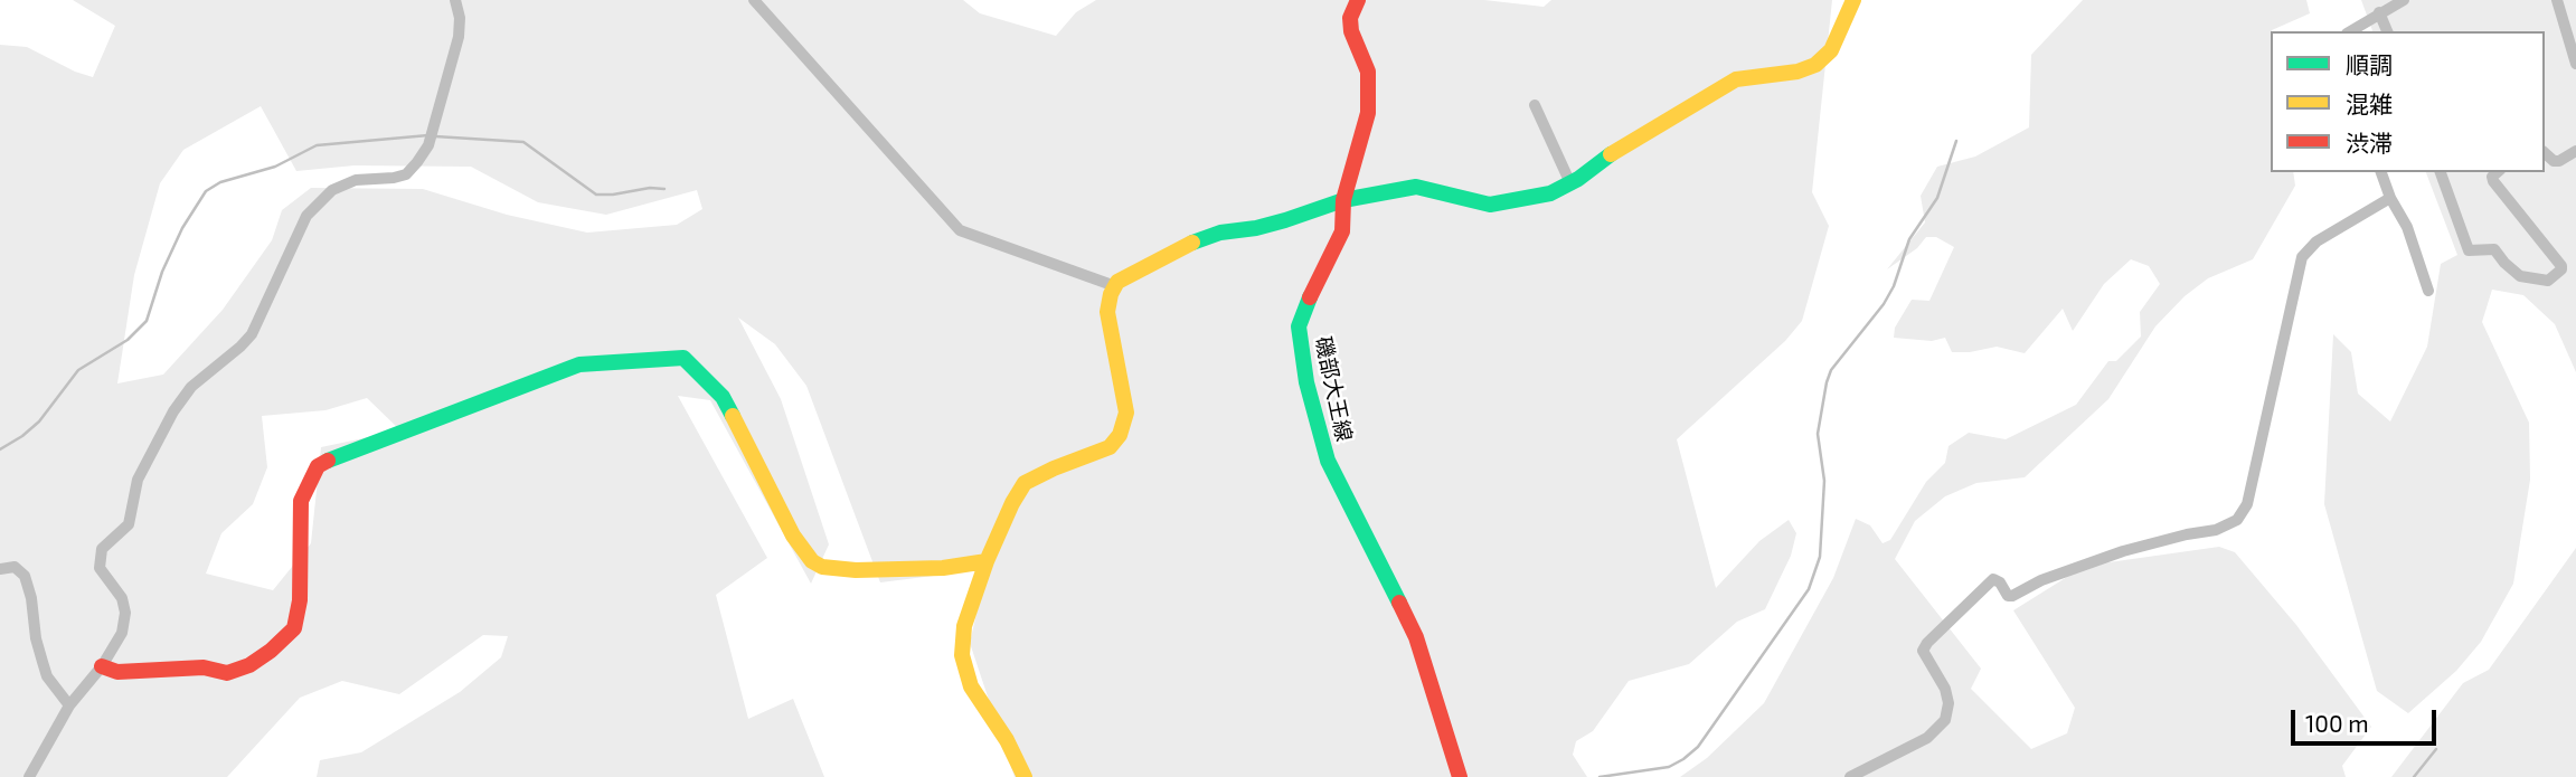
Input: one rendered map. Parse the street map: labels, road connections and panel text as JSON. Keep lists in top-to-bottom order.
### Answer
{
  "streets": {
    "street": ["磯部大王線"]
  },
  "legend": ["順調", "混雑", "渋滞"],
  "scale_bar": "100 m"
}
